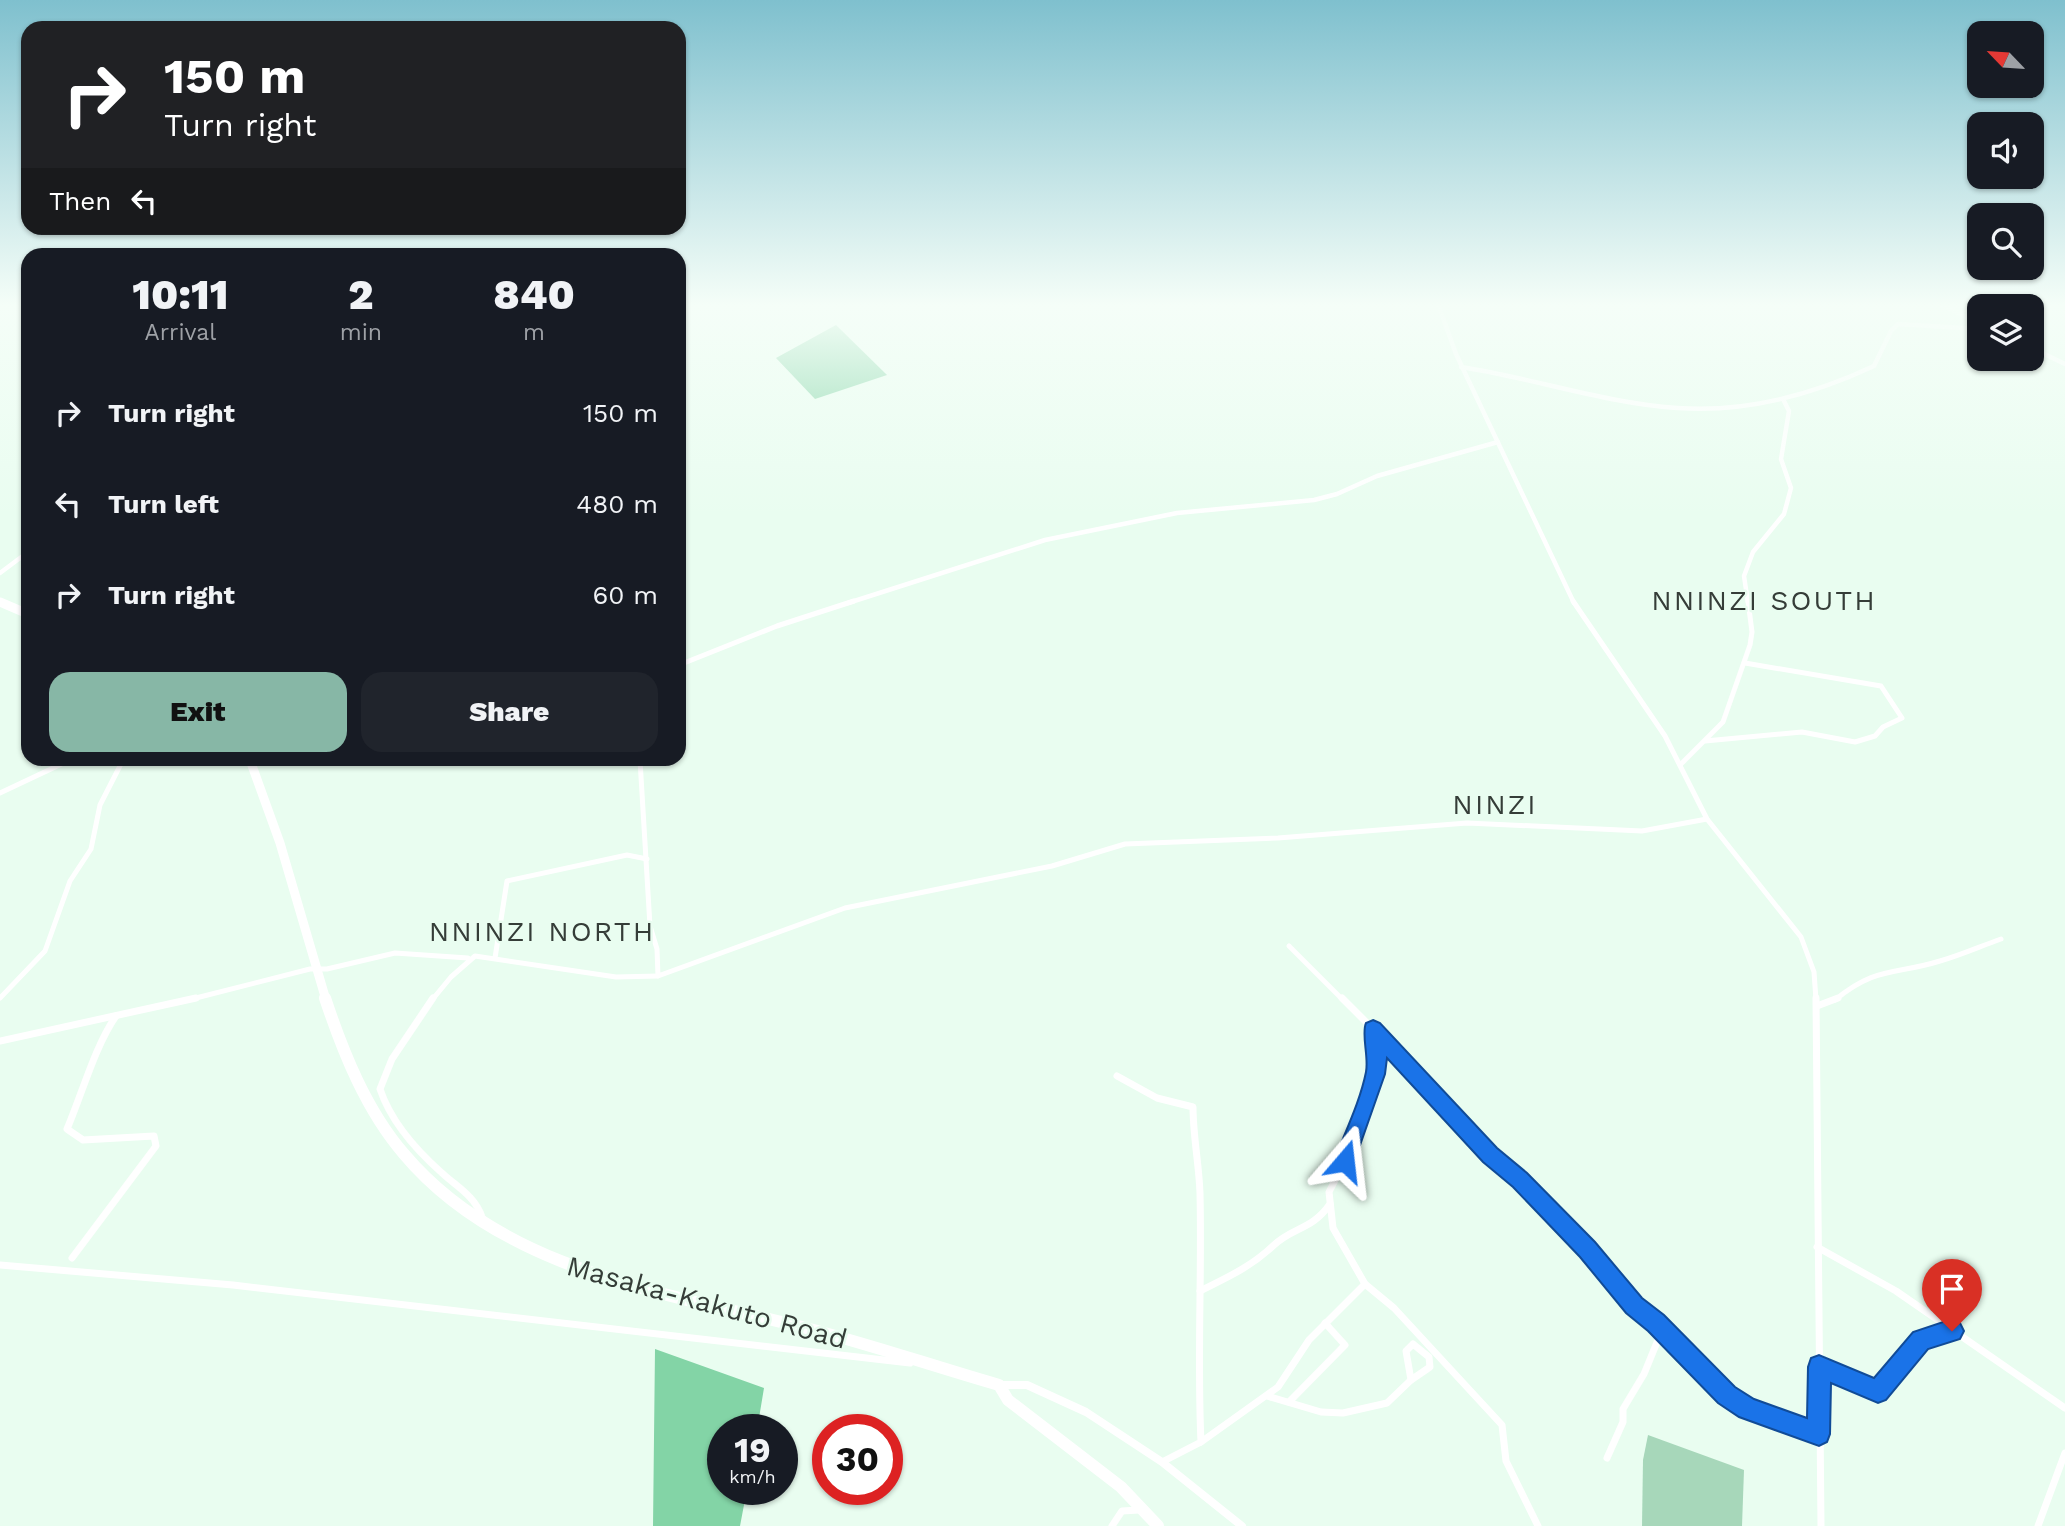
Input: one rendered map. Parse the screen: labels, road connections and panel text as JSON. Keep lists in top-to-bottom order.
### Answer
{
  "streets": {
    "highway": ["Masaka-Kakuto Road"]
  },
  "districts": ["NNINZI SOUTH", "NINZI", "NNINZI NORTH"],
  "north": "top left",
  "page": {
    "turn": ["150 m", "Turn right"],
    "then": "Then",
    "eta": [
      "10:11",
      "Arrival",
      "2",
      "min",
      "840",
      "m"
    ],
    "list": [
      {
        "name": "Turn right",
        "value": "150 m"
      },
      {
        "name": "Turn left",
        "value": "480 m"
      },
      {
        "name": "Turn right",
        "value": "60 m"
      }
    ],
    "buttons": ["Exit", "Share"],
    "speed": "19 km/h",
    "limit": "30"
  }
}
